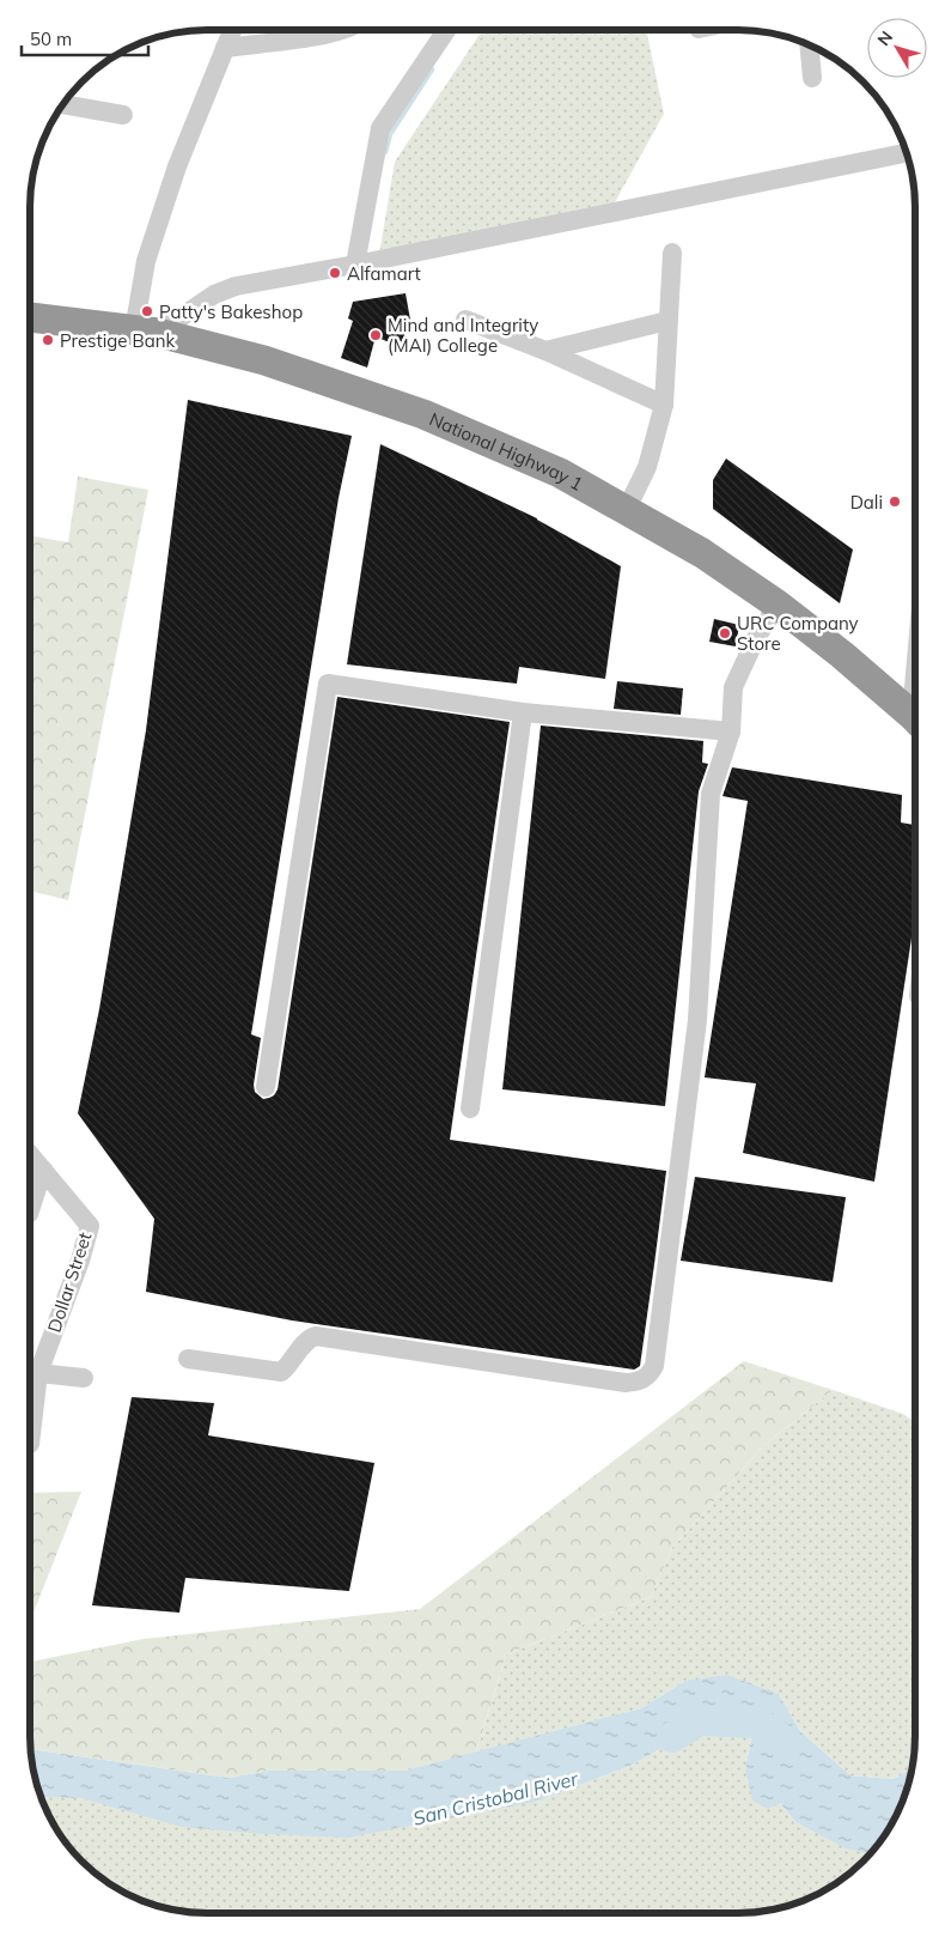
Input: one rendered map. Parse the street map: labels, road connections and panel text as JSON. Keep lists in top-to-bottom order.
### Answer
{
  "streets": {
    "highway": ["National Highway 1"],
    "street": ["Dollar Street"]
  },
  "water": ["San Cristobal River"],
  "places": [
    "Alfamart",
    "Patty's Bakeshop",
    "Mind and Integrity (MAI) College",
    "Prestige Bank",
    "Dali",
    "URC Company Store"
  ],
  "scale_bar": "50 m",
  "north": "top left"
}
